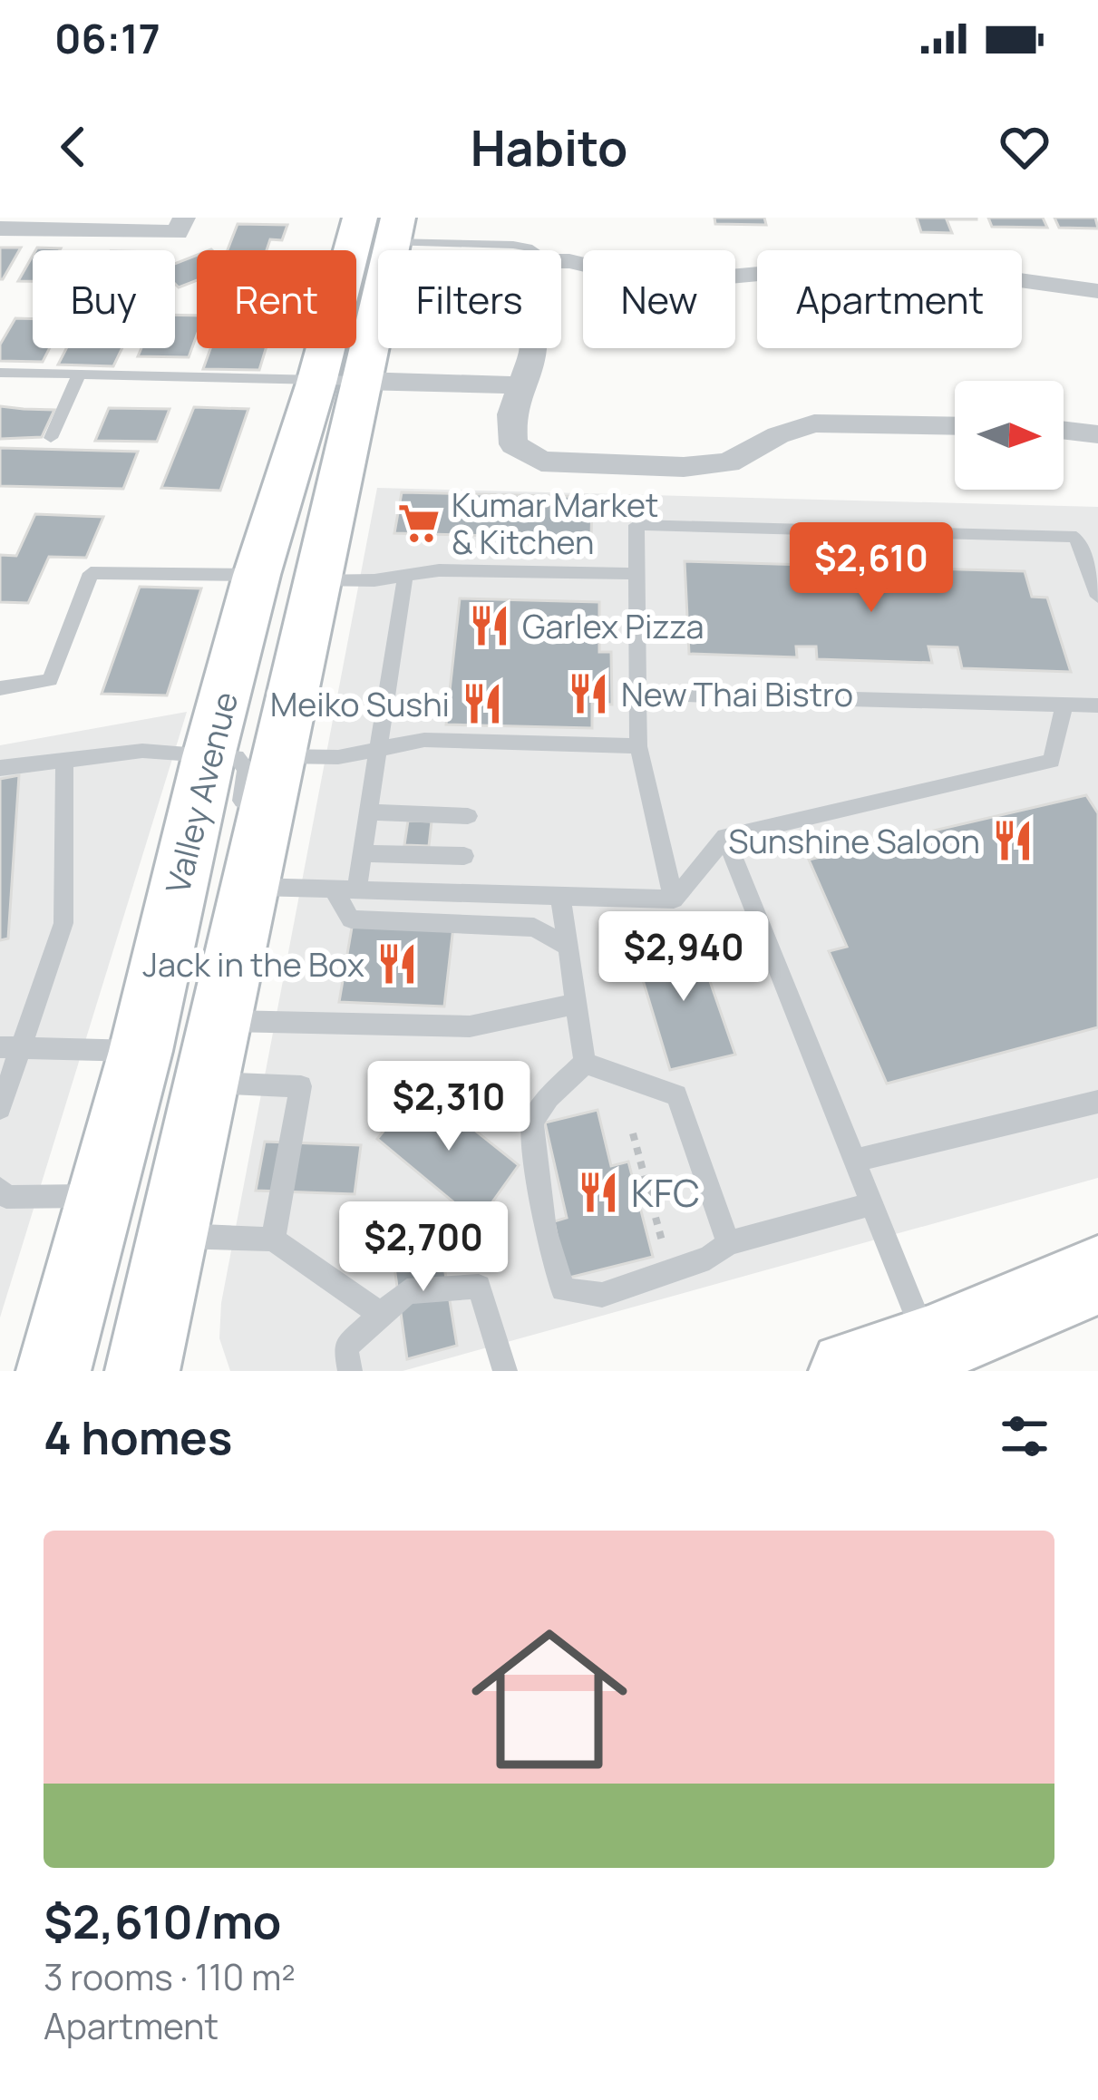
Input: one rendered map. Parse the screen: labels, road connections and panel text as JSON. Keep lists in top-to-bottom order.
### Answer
{
  "streets": {
    "main road": ["Valley Avenue"]
  },
  "places": {
    "supermarket": ["Kumar Market & Kitchen"],
    "restaurant": [
      "Garlex Pizza",
      "New Thai Bistro",
      "Meiko Sushi",
      "Sunshine Saloon",
      "Jack in the Box",
      "KFC"
    ]
  },
  "north": "right",
  "page": {
    "status": "06:17",
    "header": "Habito",
    "chip": [
      "Buy",
      "Rent",
      "Filters",
      "New",
      "Apartment"
    ],
    "price": [
      "$2,610",
      "$2,940",
      "$2,310",
      "$2,700"
    ],
    "heading": "4 homes",
    "list": [
      {
        "name": "$2,610/mo",
        "note": "3 rooms · 110 m² · Apartment"
      }
    ]
  }
}
